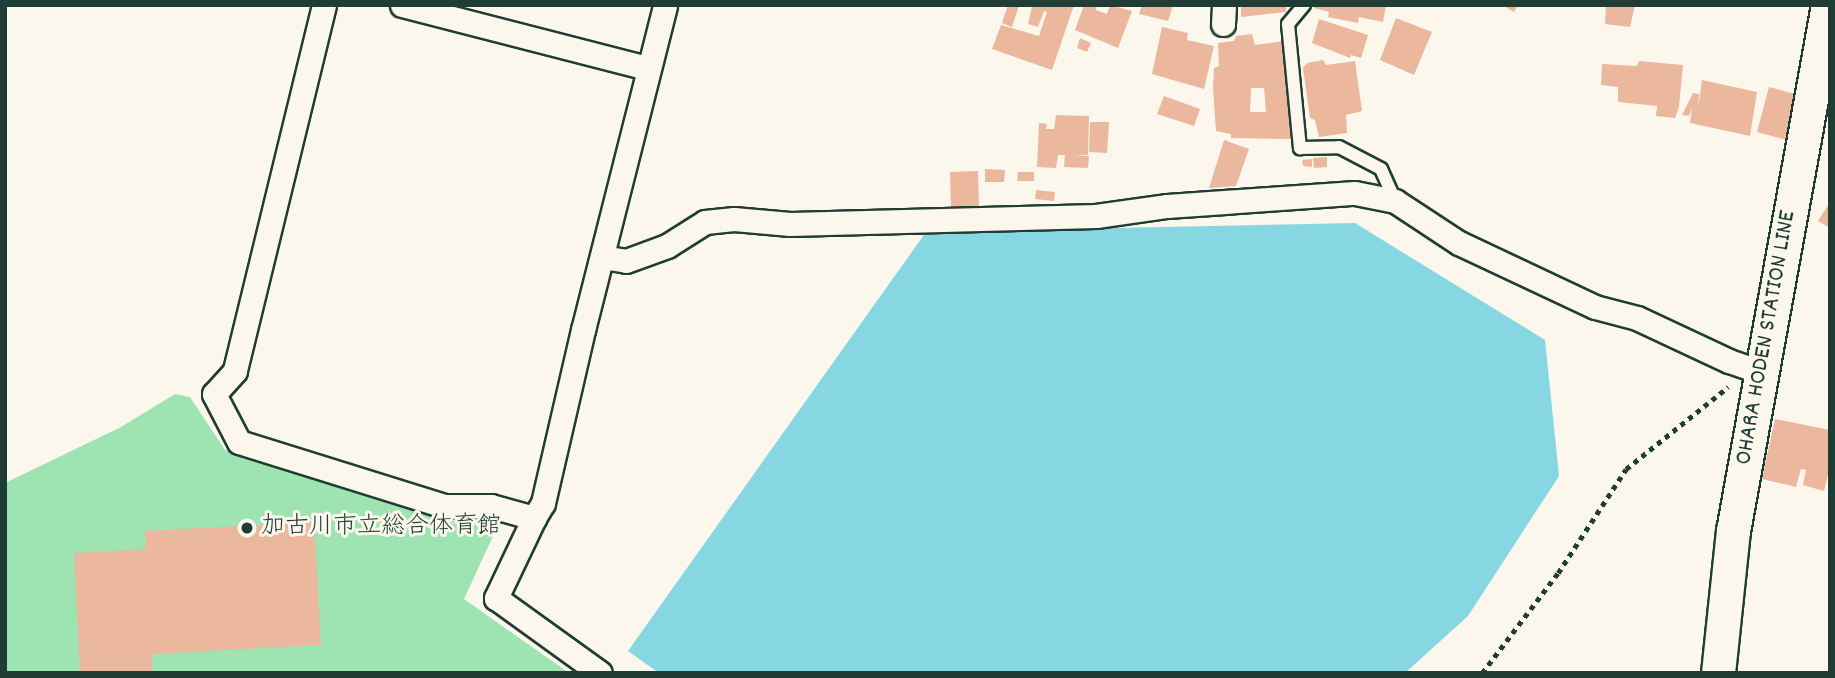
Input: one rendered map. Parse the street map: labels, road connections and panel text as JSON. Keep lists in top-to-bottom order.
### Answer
{
  "streets": {
    "main road": ["OHARA HODEN STATION LINE"]
  },
  "places": ["加古川市立総合体育館"]
}
